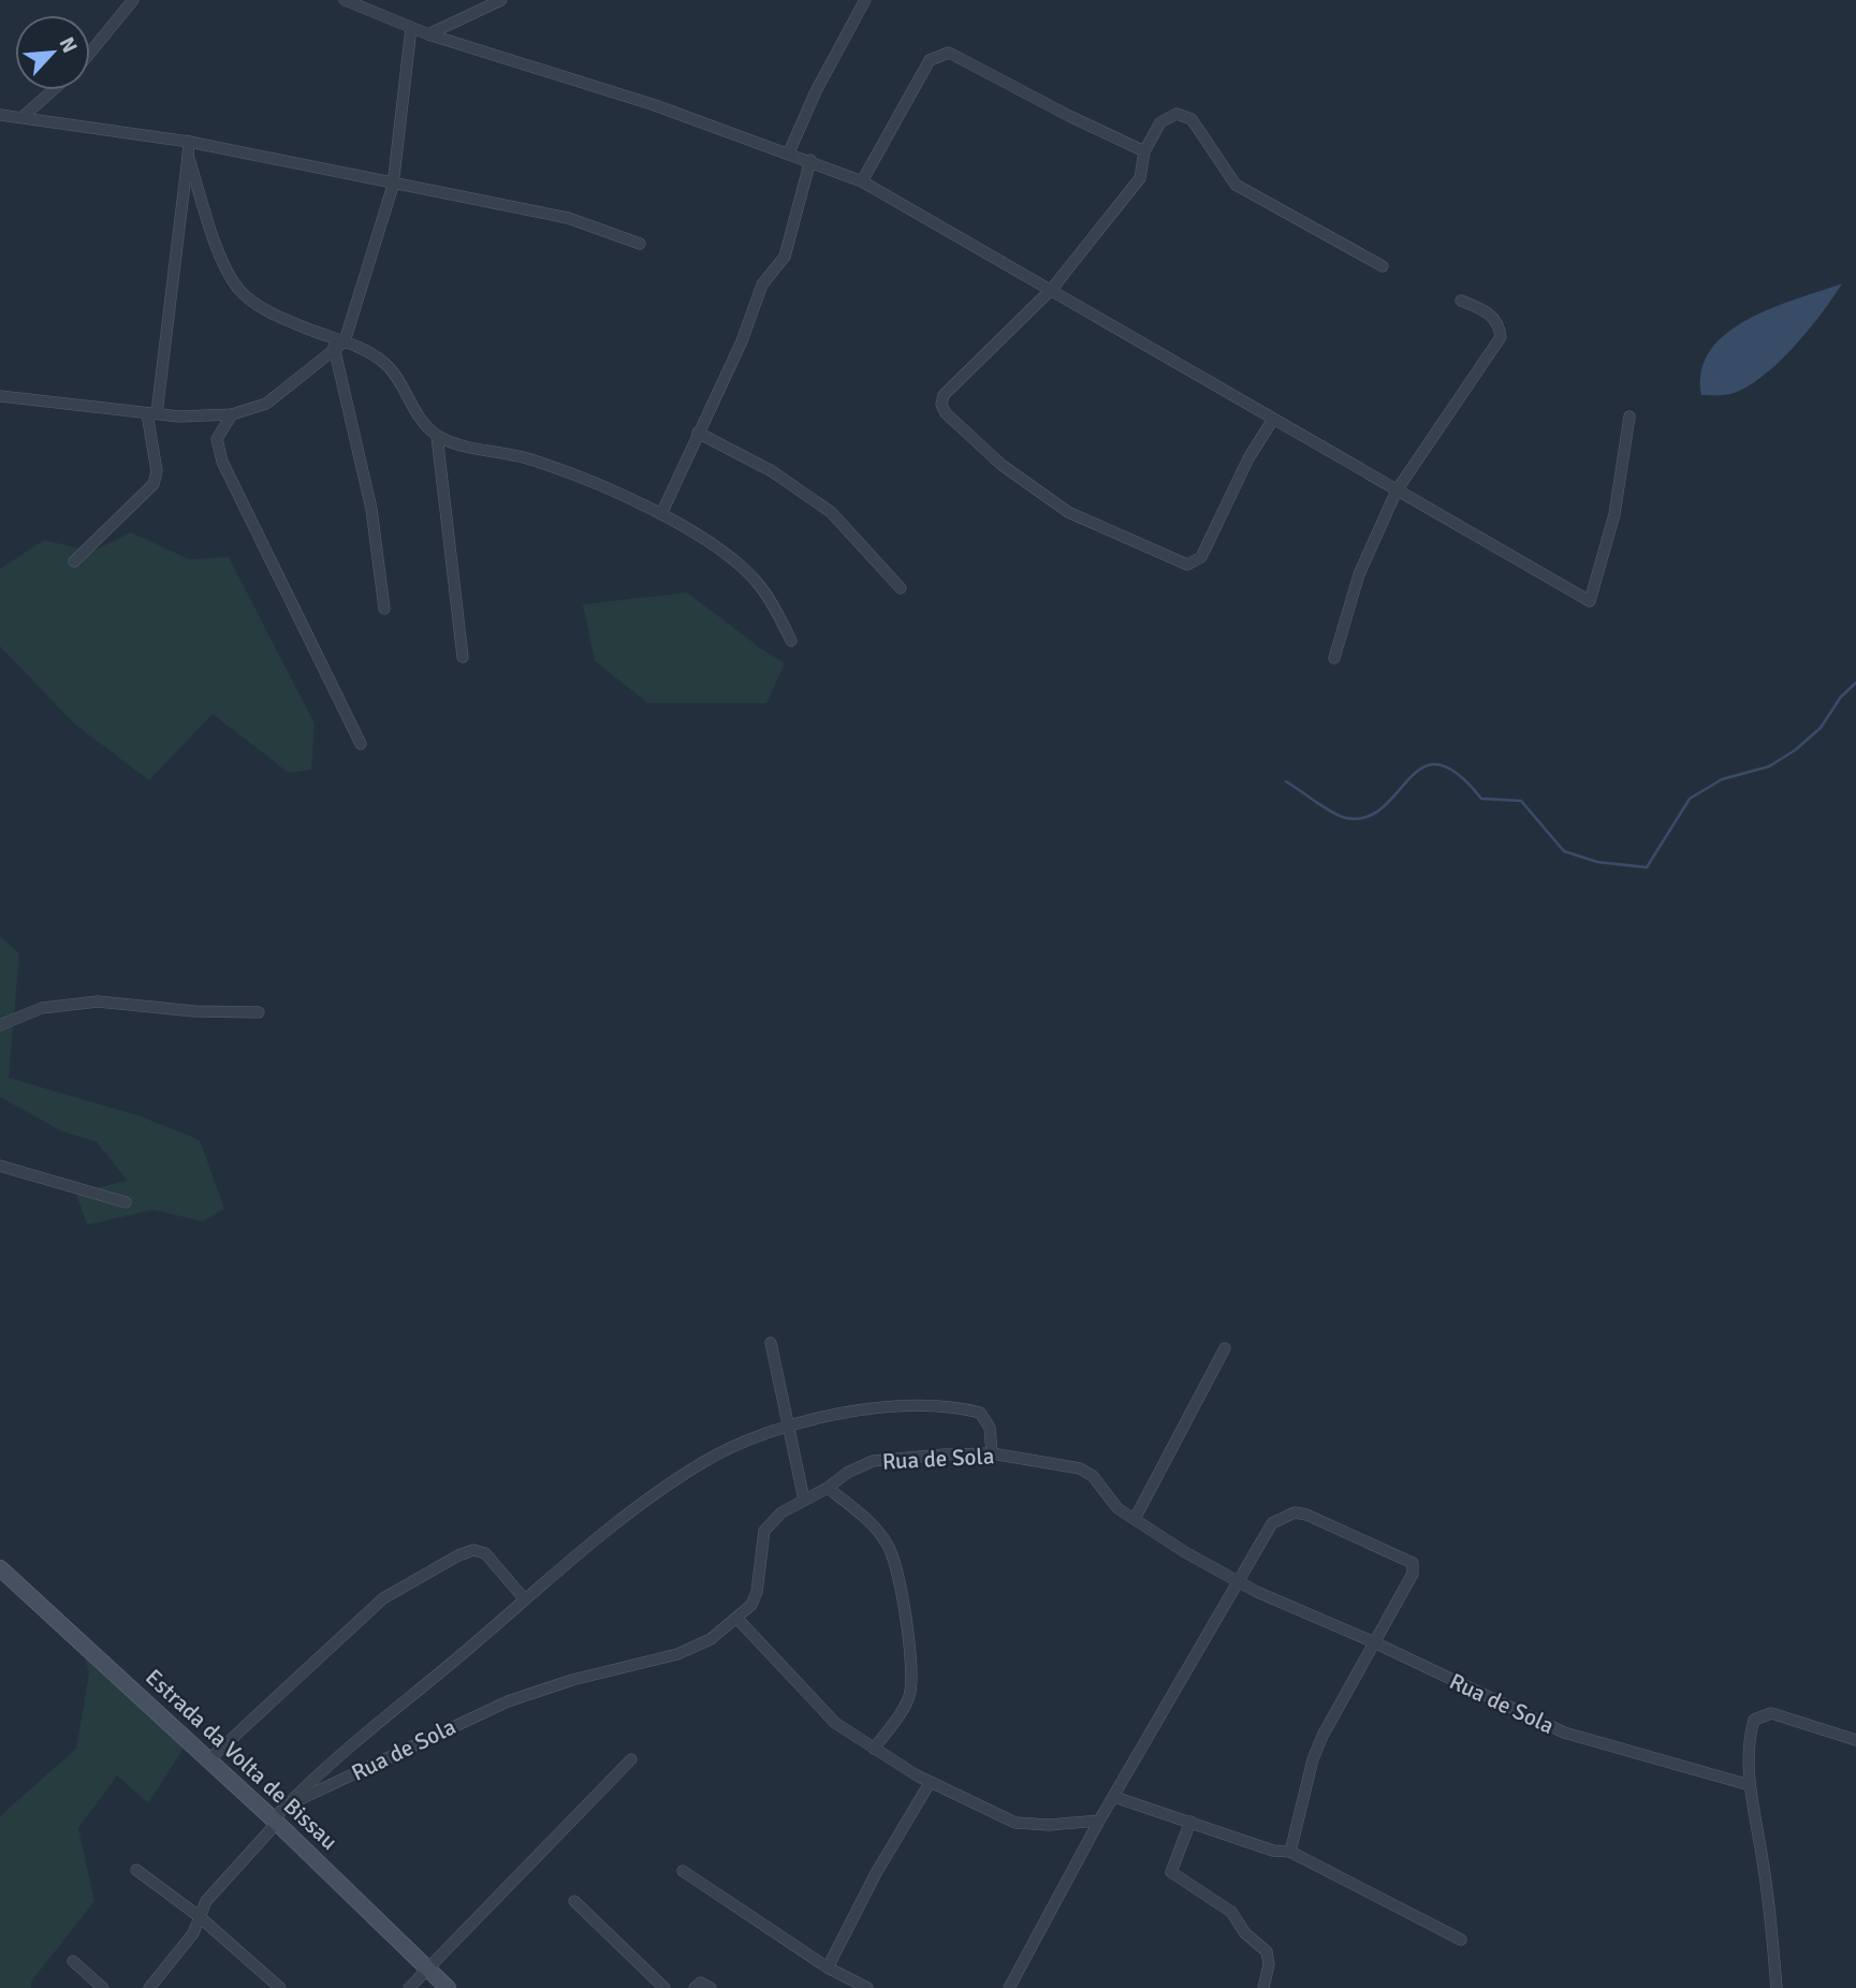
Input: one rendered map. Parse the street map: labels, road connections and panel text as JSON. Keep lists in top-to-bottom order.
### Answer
{
  "streets": {
    "main road": ["Estrada da Volta de Bissau"],
    "street": ["Rua de Sola"]
  },
  "crossings": [
    ["Rua de Sola", "Estrada da Volta de Bissau"]
  ],
  "north": "top right"
}
